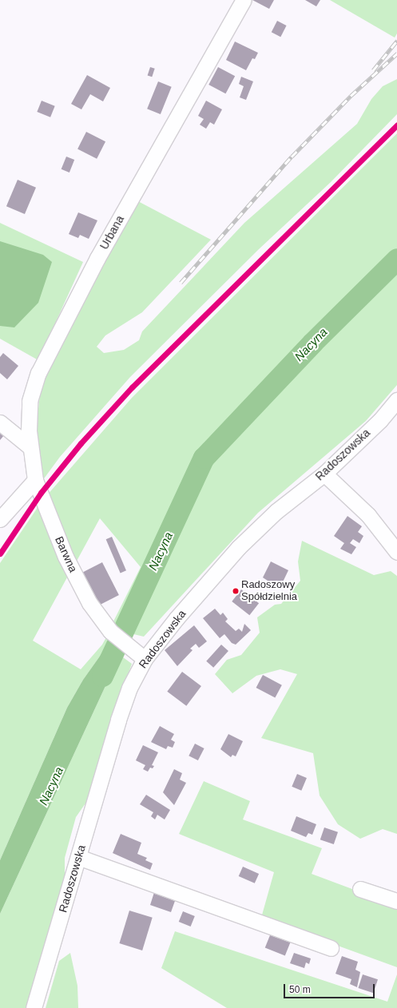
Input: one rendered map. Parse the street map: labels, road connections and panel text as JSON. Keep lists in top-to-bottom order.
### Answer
{
  "streets": {
    "street": ["Urbana", "Radoszowska", "Barwna"]
  },
  "crossings": [
    ["Urbana", "Barwna"],
    ["Radoszowska", "Barwna"]
  ],
  "water": ["Nacyna"],
  "places": ["Radoszowy Spółdzielnia"],
  "scale_bar": "50 m"
}
